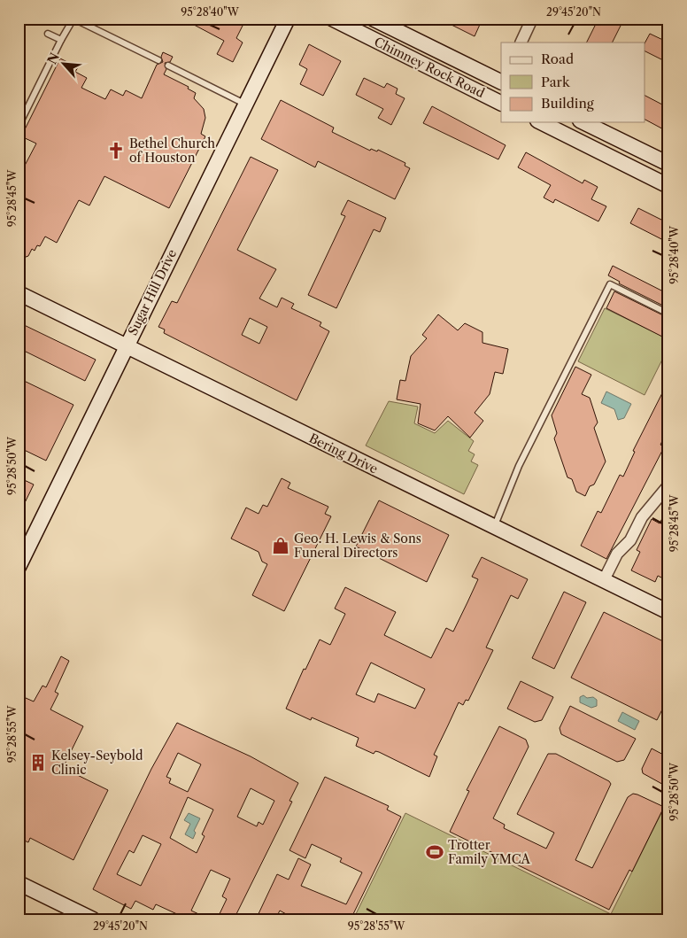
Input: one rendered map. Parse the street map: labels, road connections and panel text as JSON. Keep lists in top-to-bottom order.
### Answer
{
  "streets": {
    "street": ["Chimney Rock Road", "Sugar Hill Drive", "Bering Drive"]
  },
  "crossings": [
    ["Sugar Hill Drive", "Bering Drive"]
  ],
  "places": {
    "church": ["Bethel Church of Houston"],
    "shop": ["Geo. H. Lewis & Sons Funeral Directors"],
    "building": ["Kelsey-Seybold Clinic"],
    "sports": ["Trotter Family YMCA"]
  },
  "legend": ["Road", "Park", "Building"],
  "north": "top left",
  "coordinates": [
    "95°28'40\"W",
    "29°45'20\"N",
    "95°28'45\"W",
    "95°28'50\"W",
    "95°28'55\"W"
  ]
}
